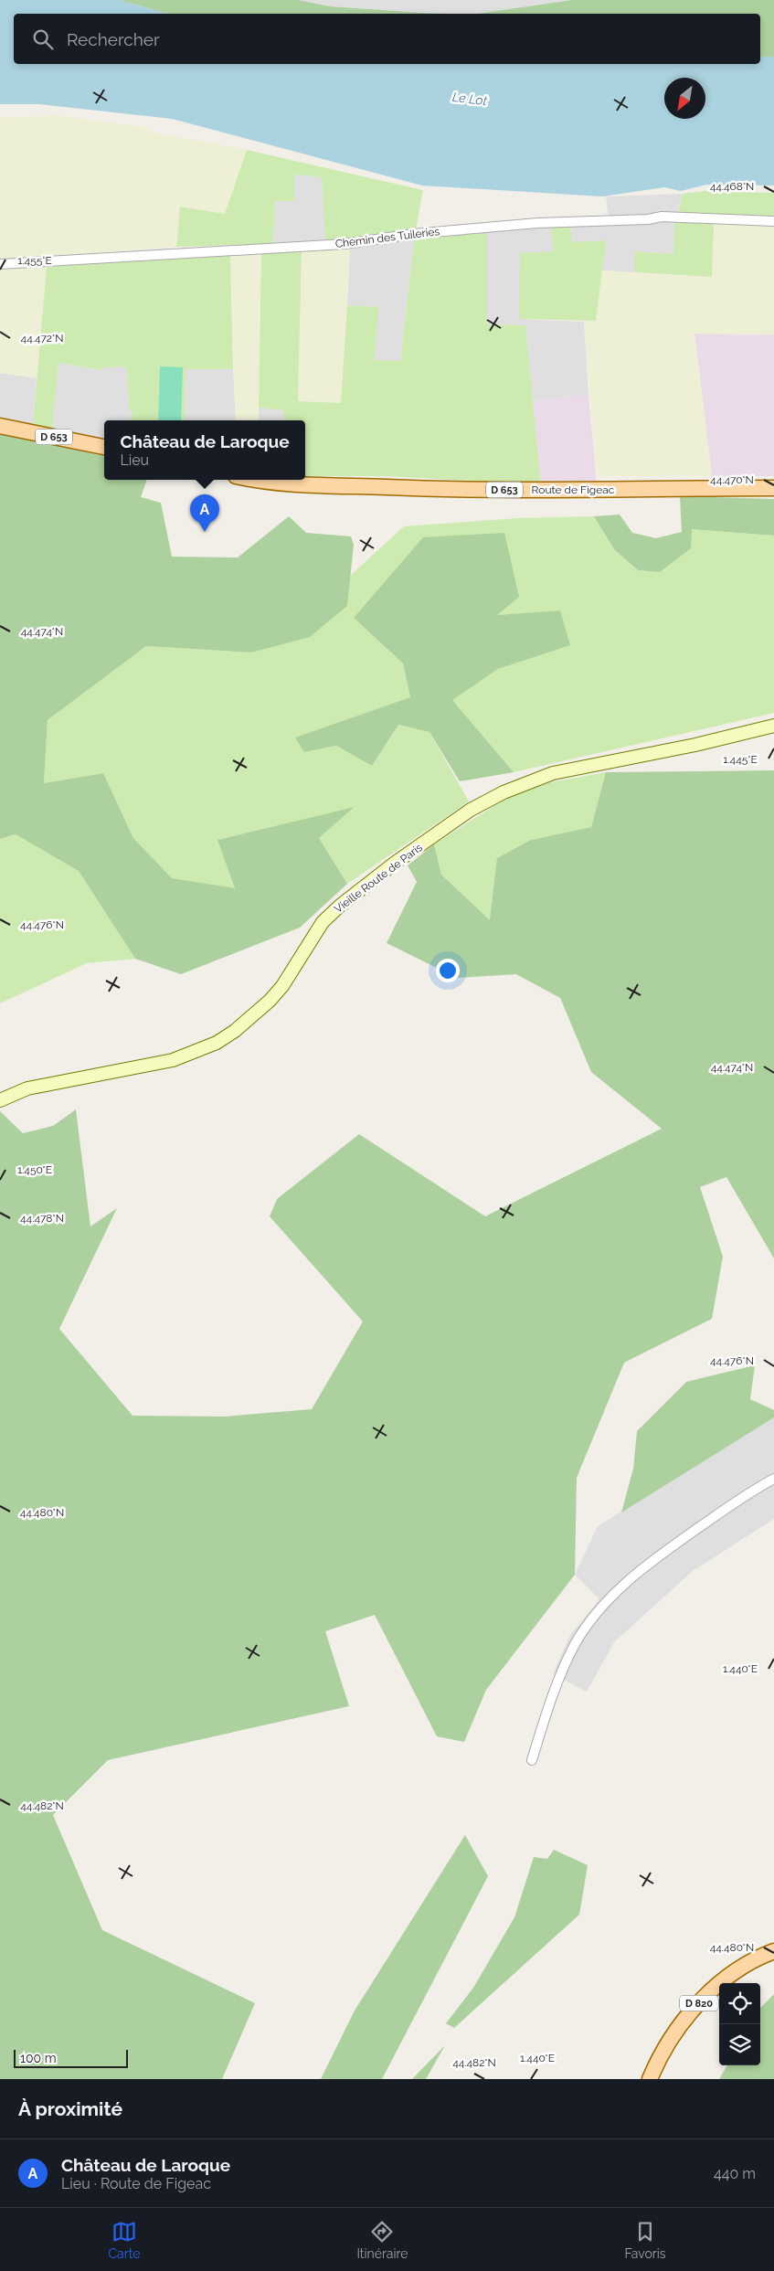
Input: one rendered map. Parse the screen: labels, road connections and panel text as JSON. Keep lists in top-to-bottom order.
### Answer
{
  "streets": {
    "main road": ["D 653", "Route de Figeac", "D 820"],
    "street": ["Chemin des Tuileries", "Vieille Route de Paris"]
  },
  "water": ["Le Lot"],
  "scale_bar": "100 m",
  "north": "bottom left",
  "page": {
    "search": "Rechercher",
    "popup": ["Château de Laroque", "Lieu"],
    "pins": "A",
    "scale": "100 m",
    "heading": "À proximité",
    "list": [
      {
        "mark": "A",
        "name": "Château de Laroque",
        "note": "Lieu · Route de Figeac",
        "value": "440 m"
      }
    ],
    "nav": ["Carte", "Itinéraire", "Favoris"]
  },
  "coordinates": [
    "44.468°N",
    "1.455°E",
    "44.472°N",
    "44.470°N",
    "44.474°N",
    "1.445°E",
    "44.476°N",
    "1.450°E",
    "44.478°N",
    "44.480°N",
    "1.440°E",
    "44.482°N"
  ]
}
